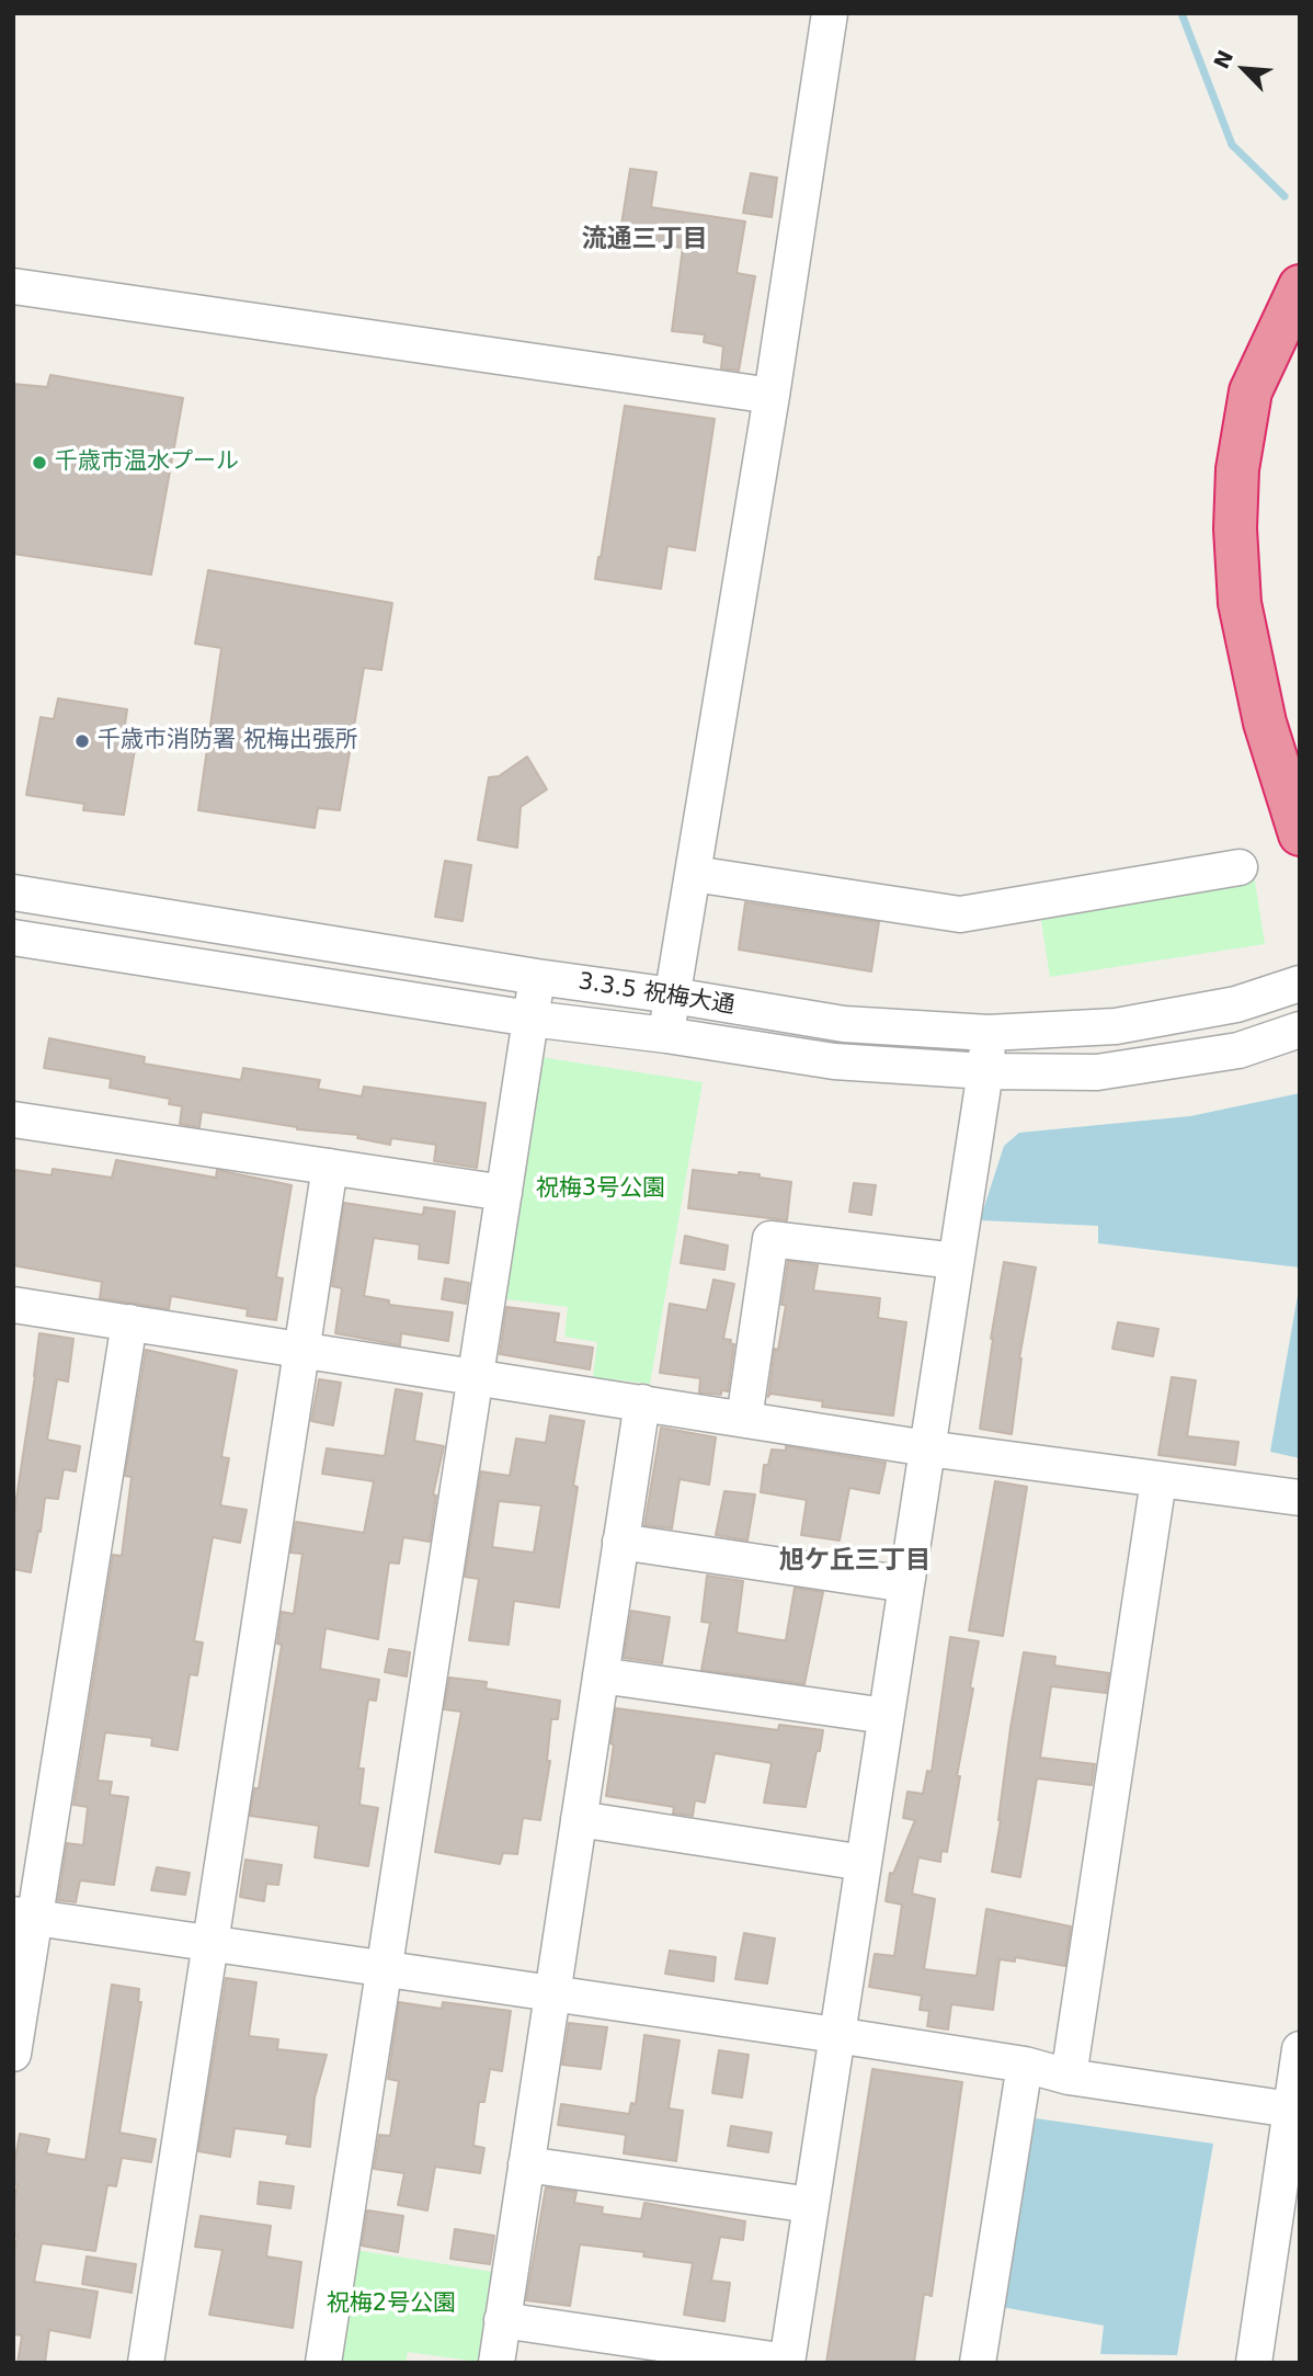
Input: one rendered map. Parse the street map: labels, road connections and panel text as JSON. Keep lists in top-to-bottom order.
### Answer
{
  "streets": {
    "street": ["3.3.5 祝梅大通"]
  },
  "districts": ["流通三丁目", "旭ケ丘三丁目"],
  "parks": ["祝梅3号公園", "祝梅2号公園"],
  "places": ["千歳市温水プール", "千歳市消防署 祝梅出張所"],
  "north": "top left"
}
